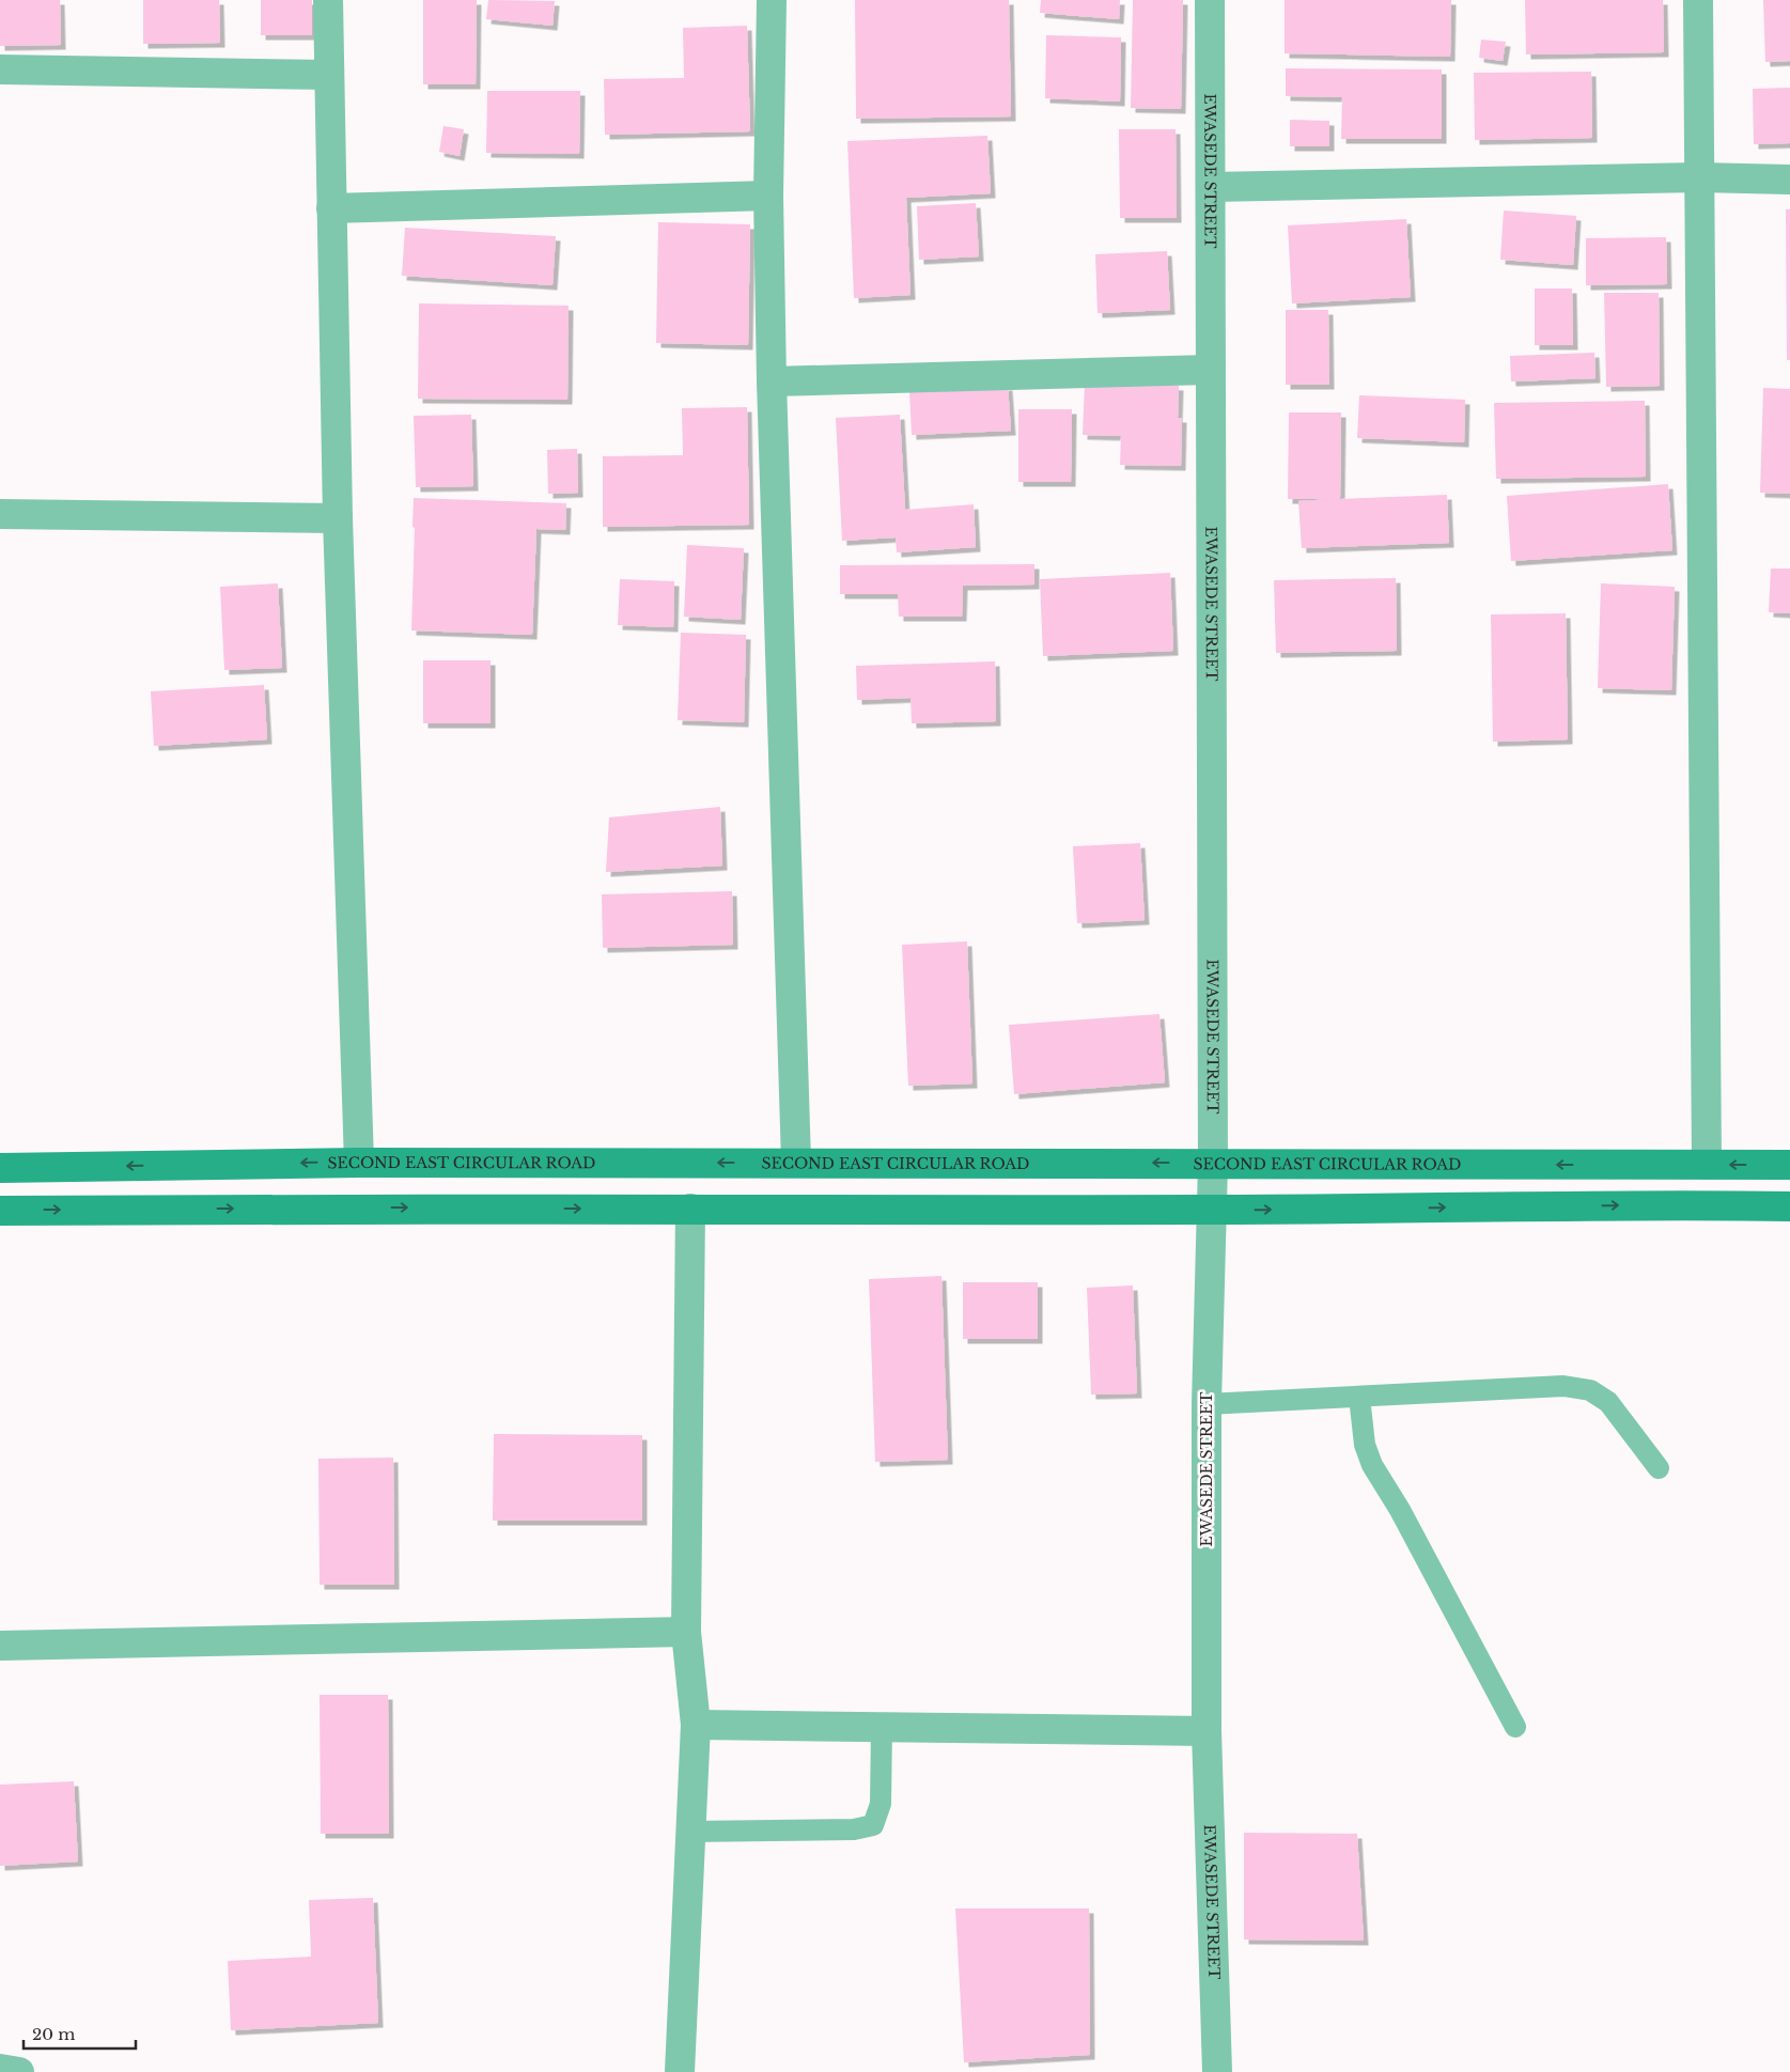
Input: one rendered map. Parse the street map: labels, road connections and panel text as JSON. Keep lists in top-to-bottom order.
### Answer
{
  "streets": {
    "main road": ["SECOND EAST CIRCULAR ROAD"],
    "street": ["EWASEDE STREET"]
  },
  "crossings": [
    ["EWASEDE STREET", "SECOND EAST CIRCULAR ROAD"]
  ],
  "scale_bar": "20 m"
}
